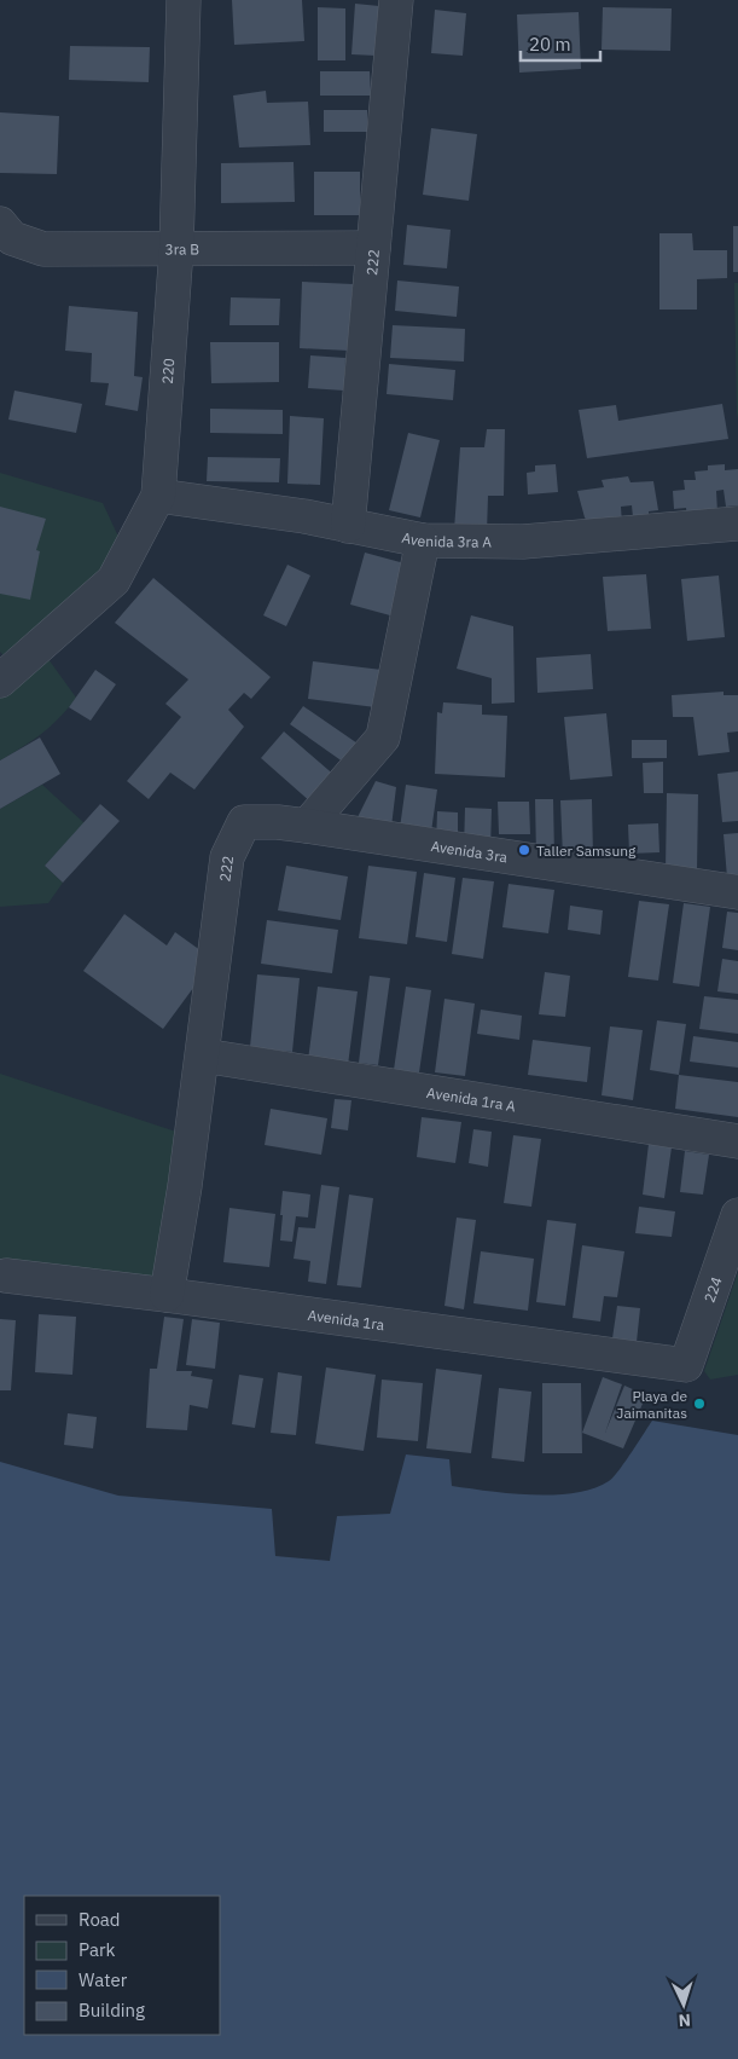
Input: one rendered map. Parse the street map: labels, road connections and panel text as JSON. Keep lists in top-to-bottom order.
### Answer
{
  "streets": {
    "street": [
      "3ra B",
      "222",
      "220",
      "Avenida 3ra A",
      "Avenida 3ra",
      "Avenida 1ra A",
      "224",
      "Avenida 1ra"
    ]
  },
  "crossings": [
    ["3ra B", "222"],
    ["3ra B", "220"],
    ["222", "Avenida 3ra A"],
    ["222", "Avenida 3ra"],
    ["222", "Avenida 1ra A"],
    ["222", "Avenida 1ra"],
    ["220", "Avenida 3ra A"],
    ["224", "Avenida 1ra"]
  ],
  "places": ["Taller Samsung", "Playa de Jaimanitas"],
  "legend": [
    "Road",
    "Park",
    "Water",
    "Building"
  ],
  "scale_bar": "20 m",
  "north": "bottom"
}
